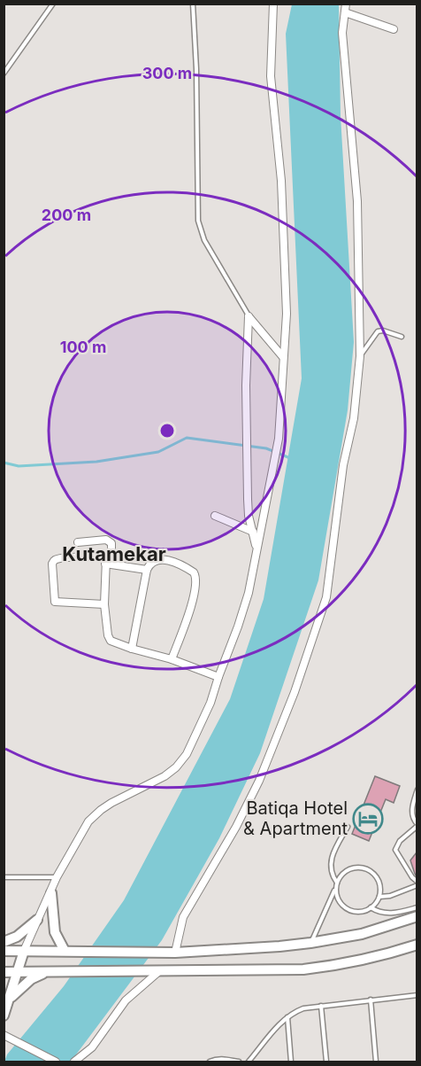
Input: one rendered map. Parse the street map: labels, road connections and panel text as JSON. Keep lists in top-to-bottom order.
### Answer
{
  "districts": ["Kutamekar"],
  "places": {
    "hotel": ["Batiqa Hotel & Apartment"]
  },
  "rings": ["300 m", "200 m", "100 m"]
}
